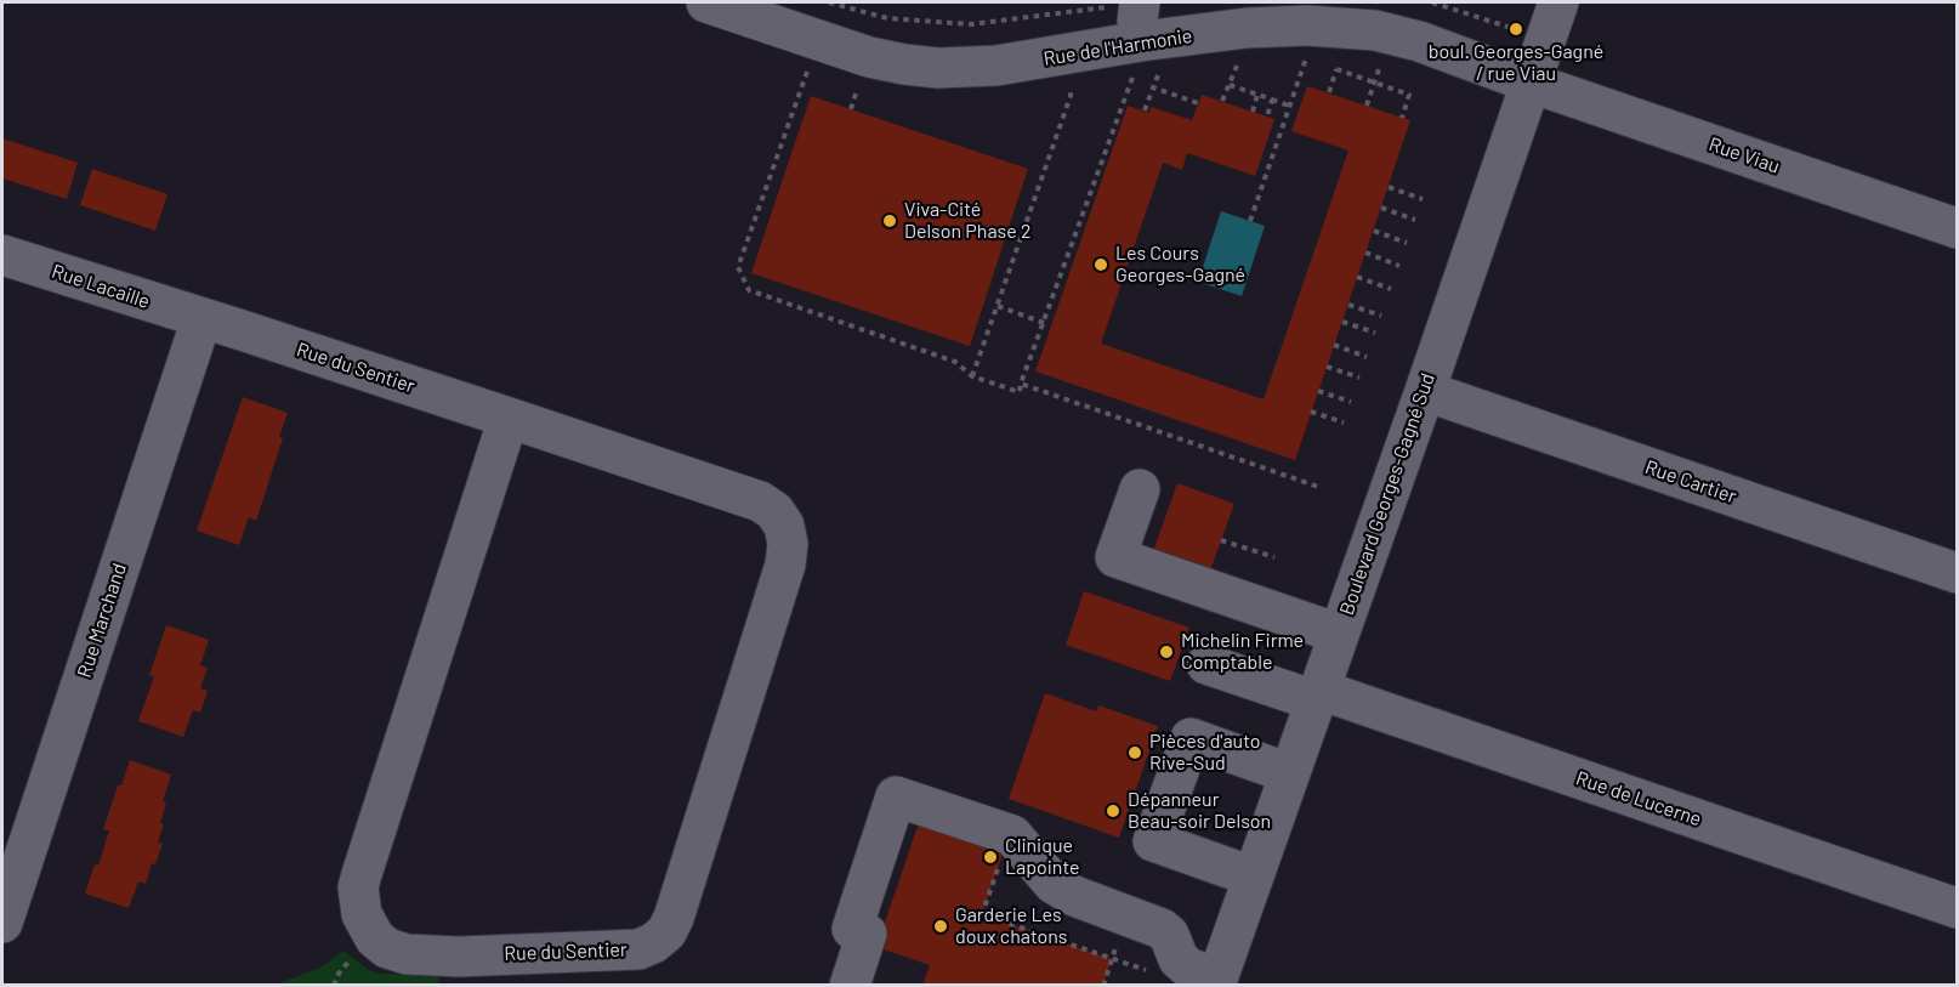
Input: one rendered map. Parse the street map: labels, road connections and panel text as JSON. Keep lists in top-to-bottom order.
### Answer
{
  "streets": {
    "street": [
      "Rue de l'Harmonie",
      "Rue Viau",
      "Rue Lacaille",
      "Rue du Sentier",
      "Rue Cartier",
      "Boulevard Georges-Gagné Sud",
      "Rue Marchand",
      "Rue de Lucerne"
    ]
  },
  "crossings": [
    ["Rue de l'Harmonie", "Rue Viau"],
    ["Rue de l'Harmonie", "Boulevard Georges-Gagné Sud"],
    ["Rue Viau", "Boulevard Georges-Gagné Sud"],
    ["Rue Lacaille", "Rue du Sentier"],
    ["Rue Lacaille", "Rue Marchand"],
    ["Rue du Sentier", "Rue Marchand"],
    ["Rue Cartier", "Boulevard Georges-Gagné Sud"],
    ["Boulevard Georges-Gagné Sud", "Rue de Lucerne"]
  ],
  "places": [
    "boul. Georges-Gagné / rue Viau",
    "Viva-Cité Delson Phase 2",
    "Les Cours Georges-Gagné",
    "Michelin Firme Comptable",
    "Pièces d'auto Rive-Sud",
    "Dépanneur Beau-soir Delson",
    "Clinique Lapointe",
    "Garderie Les doux chatons"
  ]
}
